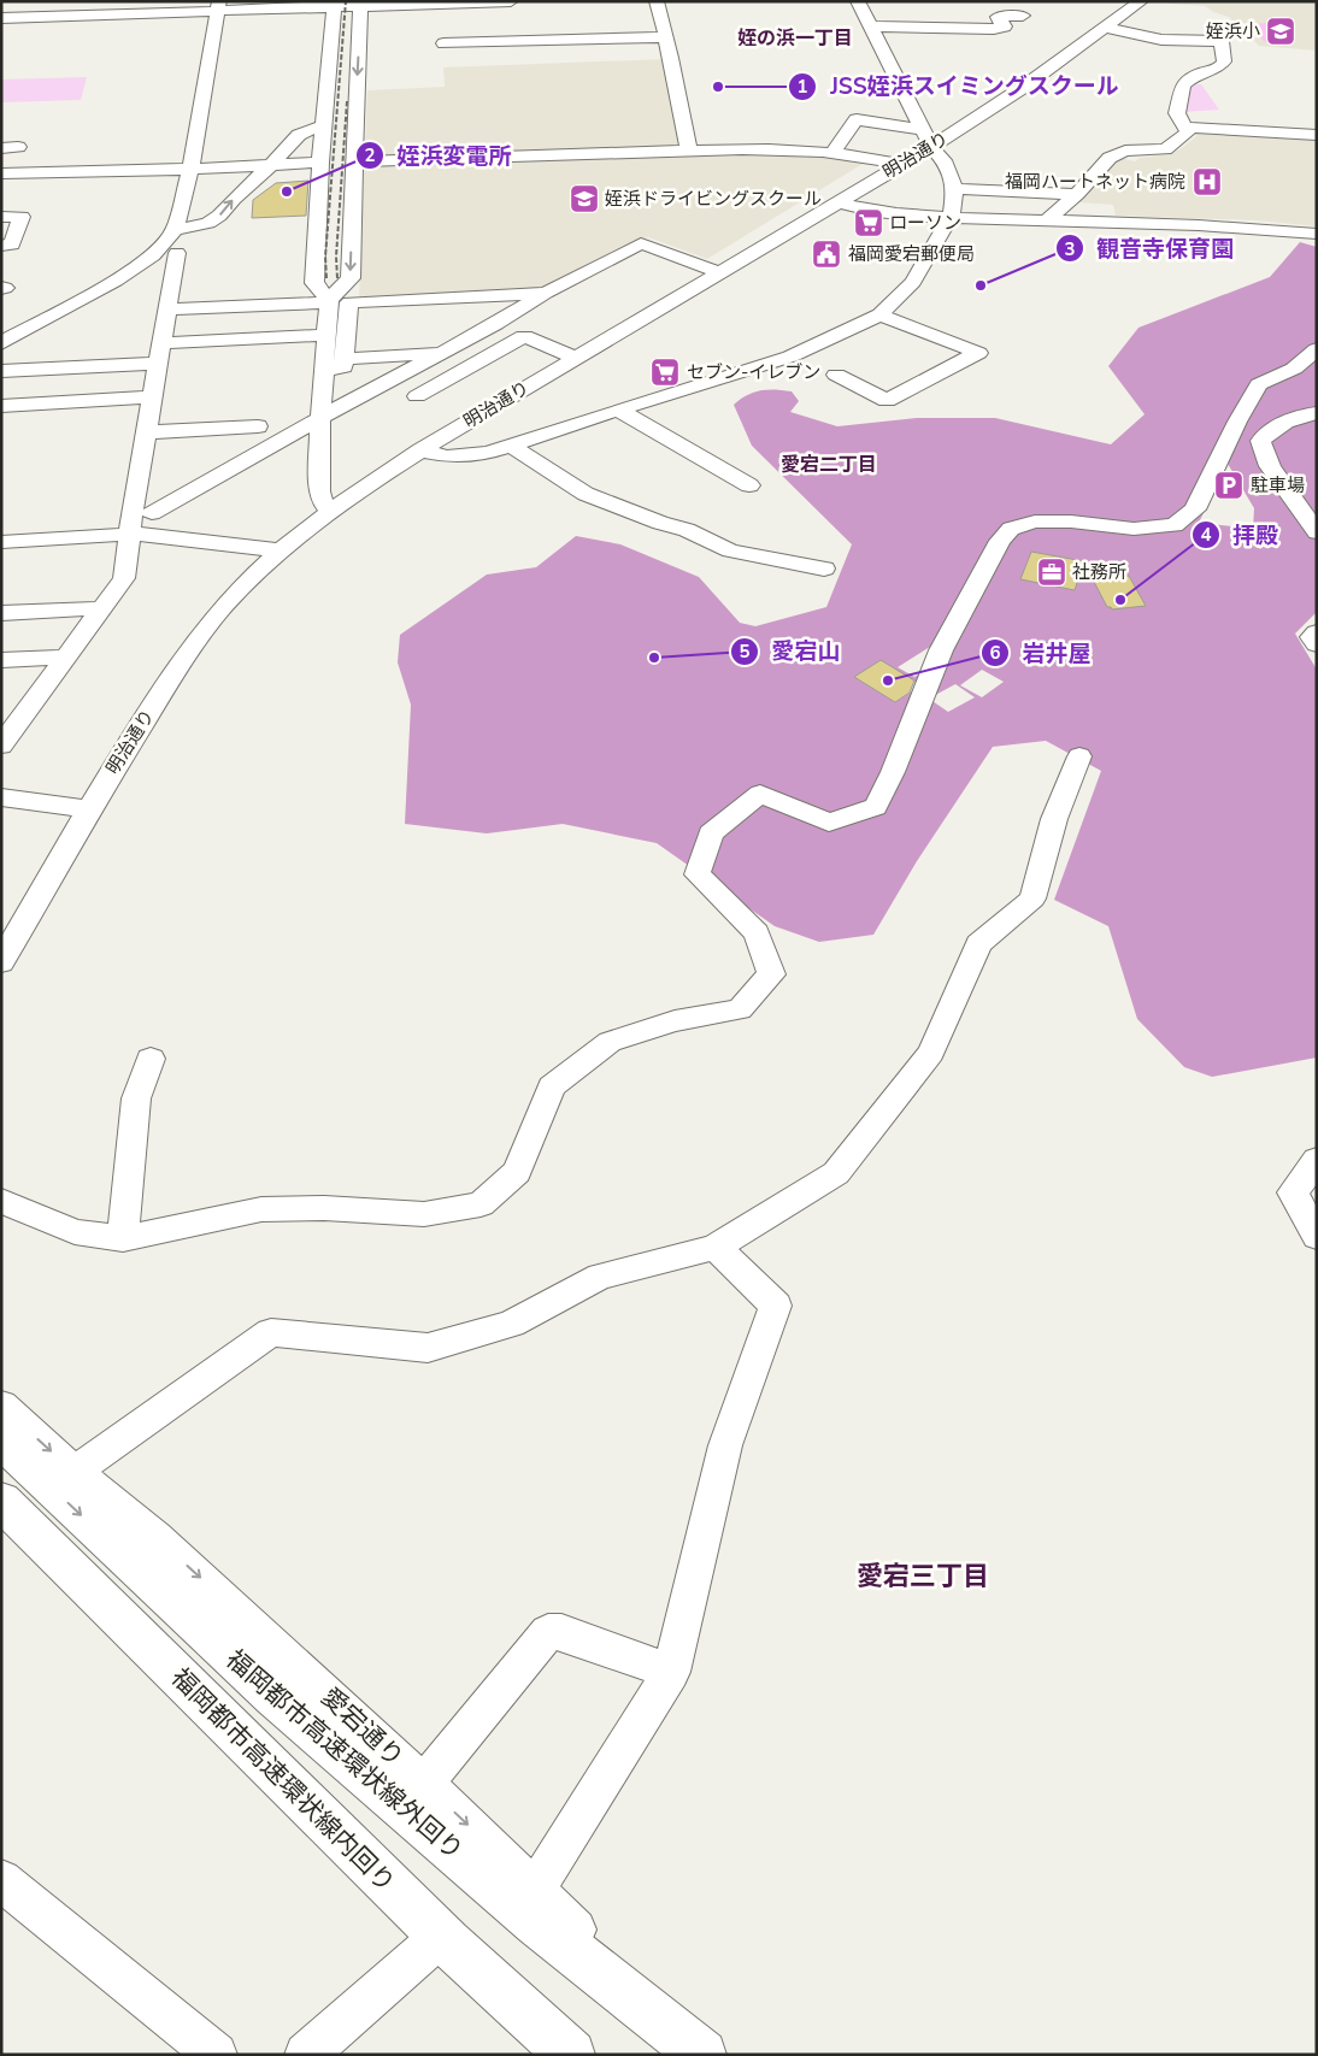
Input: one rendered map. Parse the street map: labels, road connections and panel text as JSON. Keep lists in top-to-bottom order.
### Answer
{
  "streets": {
    "highway": ["福岡都市高速環状線外回り", "福岡都市高速環状線内回り"],
    "street": ["明治通り", "愛宕通り"]
  },
  "one_way": ["福岡都市高速環状線外回り"],
  "districts": ["姪の浜一丁目", "愛宕二丁目", "愛宕三丁目"],
  "places": {
    "school or university": ["姪浜小", "姪浜ドライビングスクール"],
    "other": [
      "JSS姪浜スイミングスクール",
      "姪浜変電所",
      "観音寺保育園",
      "拝殿",
      "愛宕山",
      "岩井屋"
    ],
    "hospital": ["福岡ハートネット病院"],
    "supermarket": ["ローソン", "セブン-イレブン"],
    "public building": ["福岡愛宕郵便局"],
    "parking": ["駐車場"],
    "office": ["社務所"]
  }
}
